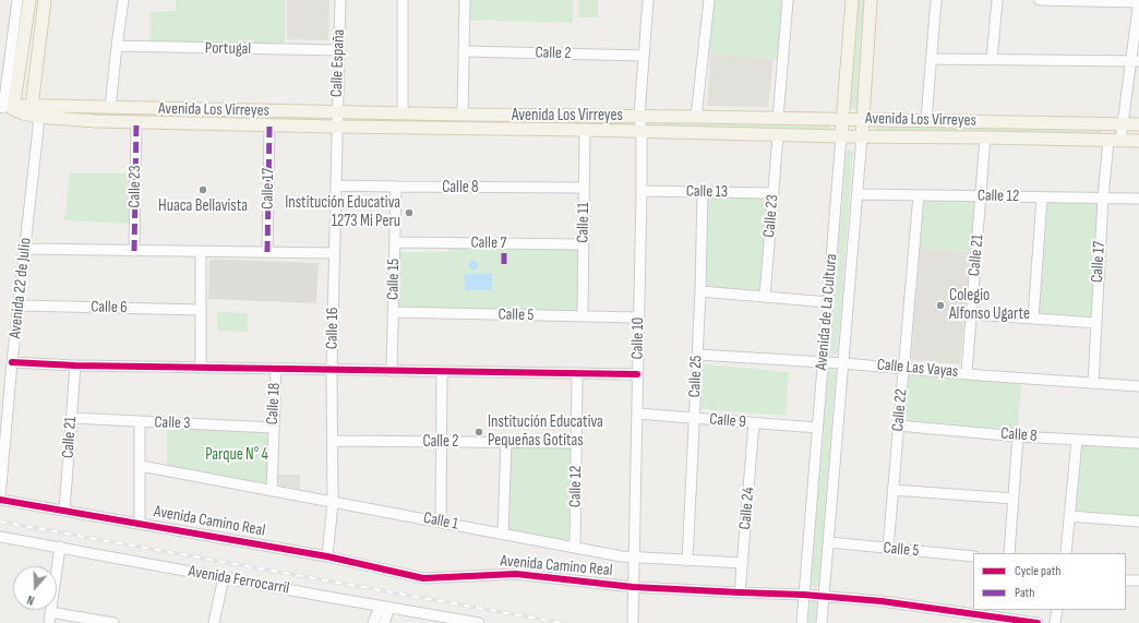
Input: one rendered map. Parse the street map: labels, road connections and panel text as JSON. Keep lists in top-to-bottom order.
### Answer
{
  "streets": {
    "main road": ["Avenida Los Virreyes", "Avenida de La Cultura"],
    "street": [
      "Portugal",
      "Calle 2",
      "Calle España",
      "Calle 23",
      "Calle 8",
      "Calle 17",
      "Calle 13",
      "Calle 12",
      "Calle 11",
      "Calle 7",
      "Calle 21",
      "Calle 15",
      "Avenida 22 de Julio",
      "Calle 6",
      "Calle 5",
      "Calle 16",
      "Calle 10",
      "Calle Las Vayas",
      "Calle 25",
      "Calle 18",
      "Calle 22",
      "Calle 9",
      "Calle 3",
      "Calle 24",
      "Avenida Camino Real",
      "Calle 1",
      "Avenida Ferrocarril"
    ]
  },
  "crossings": [
    ["Portugal", "Calle España"],
    ["Calle 2", "Calle 12"],
    ["Calle 2", "Calle 16"],
    ["Calle 2", "Calle 10"],
    ["Calle España", "Avenida Los Virreyes"],
    ["Calle España", "Calle 16"],
    ["Avenida Los Virreyes", "Calle 23"],
    ["Avenida Los Virreyes", "Calle 17"],
    ["Avenida Los Virreyes", "Calle 11"],
    ["Avenida Los Virreyes", "Calle 21"],
    ["Avenida Los Virreyes", "Avenida 22 de Julio"],
    ["Avenida Los Virreyes", "Avenida de La Cultura"],
    ["Avenida Los Virreyes", "Calle 16"],
    ["Avenida Los Virreyes", "Calle 10"],
    ["Calle 23", "Calle 13"],
    ["Calle 8", "Calle 11"],
    ["Calle 8", "Calle 15"],
    ["Calle 8", "Calle 16"],
    ["Calle 8", "Calle 22"],
    ["Calle 17", "Calle 12"],
    ["Calle 17", "Calle Las Vayas"],
    ["Calle 13", "Calle 10"],
    ["Calle 13", "Calle 25"],
    ["Calle 12", "Calle 21"],
    ["Calle 12", "Avenida de La Cultura"],
    ["Calle 12", "Calle 22"],
    ["Calle 12", "Calle 1"],
    ["Calle 11", "Calle 7"],
    ["Calle 11", "Calle 5"],
    ["Calle 7", "Calle 15"],
    ["Calle 21", "Calle Las Vayas"],
    ["Calle 21", "Calle 3"],
    ["Calle 21", "Avenida Camino Real"],
    ["Calle 15", "Calle 5"],
    ["Avenida 22 de Julio", "Calle 6"],
    ["Avenida 22 de Julio", "Avenida Camino Real"],
    ["Avenida de La Cultura", "Calle 5"],
    ["Avenida de La Cultura", "Calle Las Vayas"],
    ["Avenida de La Cultura", "Calle 9"],
    ["Avenida de La Cultura", "Avenida Camino Real"],
    ["Calle 5", "Calle 10"],
    ["Calle 5", "Calle 22"],
    ["Calle 16", "Avenida Camino Real"],
    ["Calle 16", "Calle 1"],
    ["Calle 10", "Calle 9"],
    ["Calle 10", "Avenida Camino Real"],
    ["Calle 10", "Calle 1"],
    ["Calle Las Vayas", "Calle 25"],
    ["Calle Las Vayas", "Calle 22"],
    ["Calle 25", "Calle 9"],
    ["Calle 25", "Calle 1"],
    ["Calle 18", "Calle 3"],
    ["Calle 18", "Calle 1"],
    ["Calle 9", "Calle 24"],
    ["Calle 24", "Avenida Camino Real"],
    ["Calle 24", "Calle 1"]
  ],
  "parks": ["Parque N° 4"],
  "places": [
    "Huaca Bellavista",
    "Institución Educativa 1273 Mi Peru",
    "Colegio Alfonso Ugarte",
    "Institución Educativa Pequeñas Gotitas"
  ],
  "legend": ["Cycle path", "Path"],
  "north": "bottom"
}
